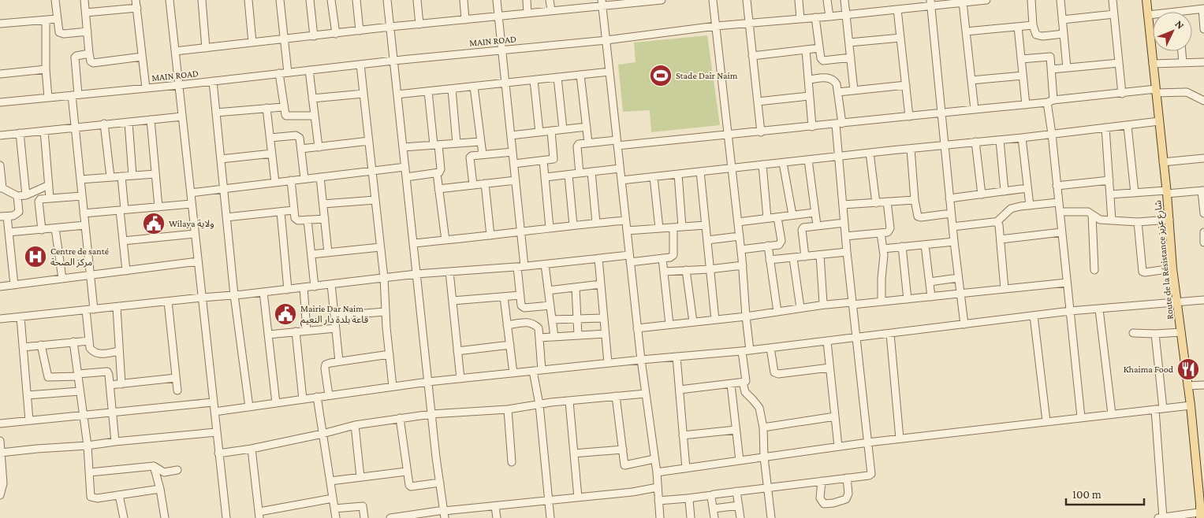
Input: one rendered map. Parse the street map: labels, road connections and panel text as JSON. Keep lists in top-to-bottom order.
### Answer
{
  "streets": {
    "main road": ["Route de la Résistance شارع عزيز"],
    "street": ["MAIN ROAD"]
  },
  "places": {
    "sports": ["Stade Dair Naim"],
    "public building": ["Wilaya ولاية", "Mairie Dar Naim قاعة بلدة دار النعيم"],
    "hospital": ["Centre de santé مركز الصحة"],
    "restaurant": ["Khaima Food"]
  },
  "scale_bar": "100 m",
  "north": "top right"
}
